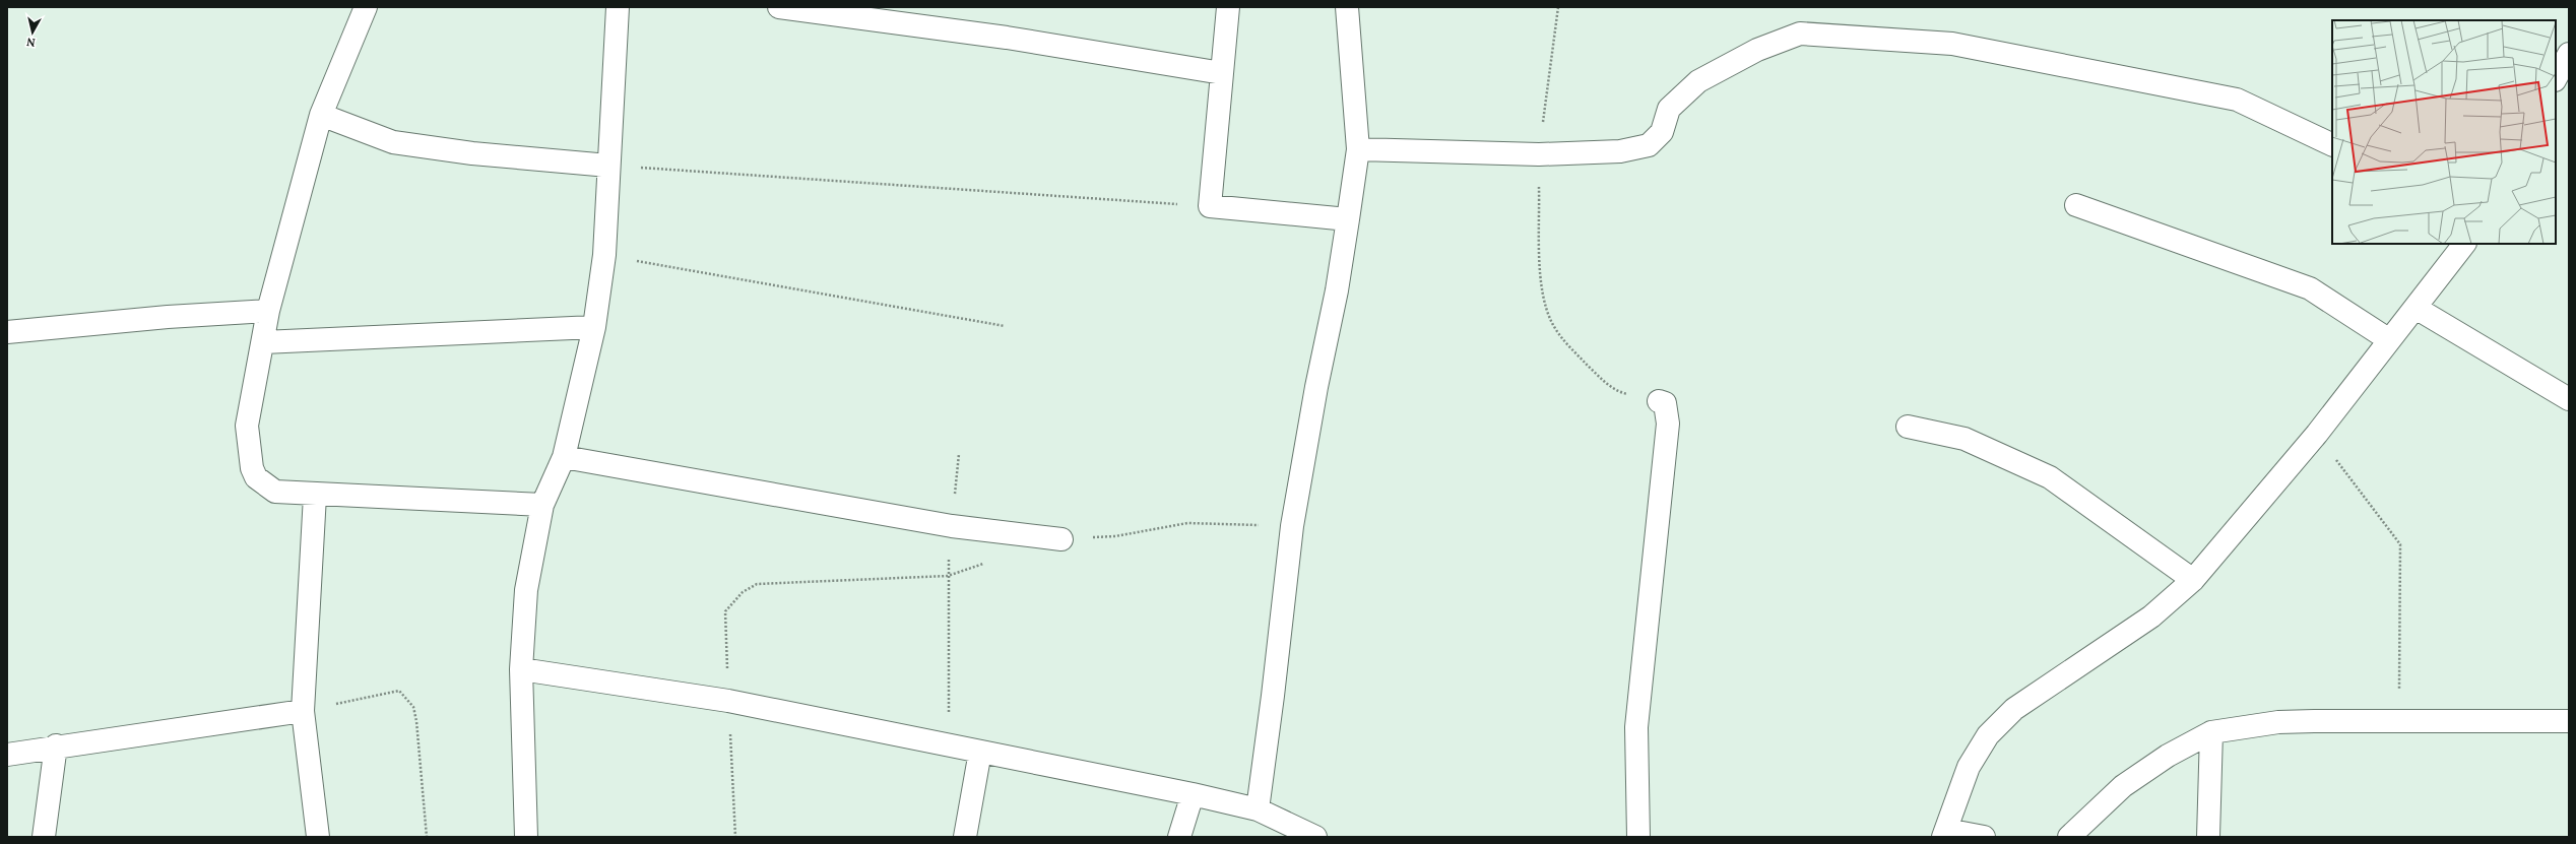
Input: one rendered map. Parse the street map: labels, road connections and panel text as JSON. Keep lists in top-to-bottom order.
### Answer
{
  "north": "bottom"
}
